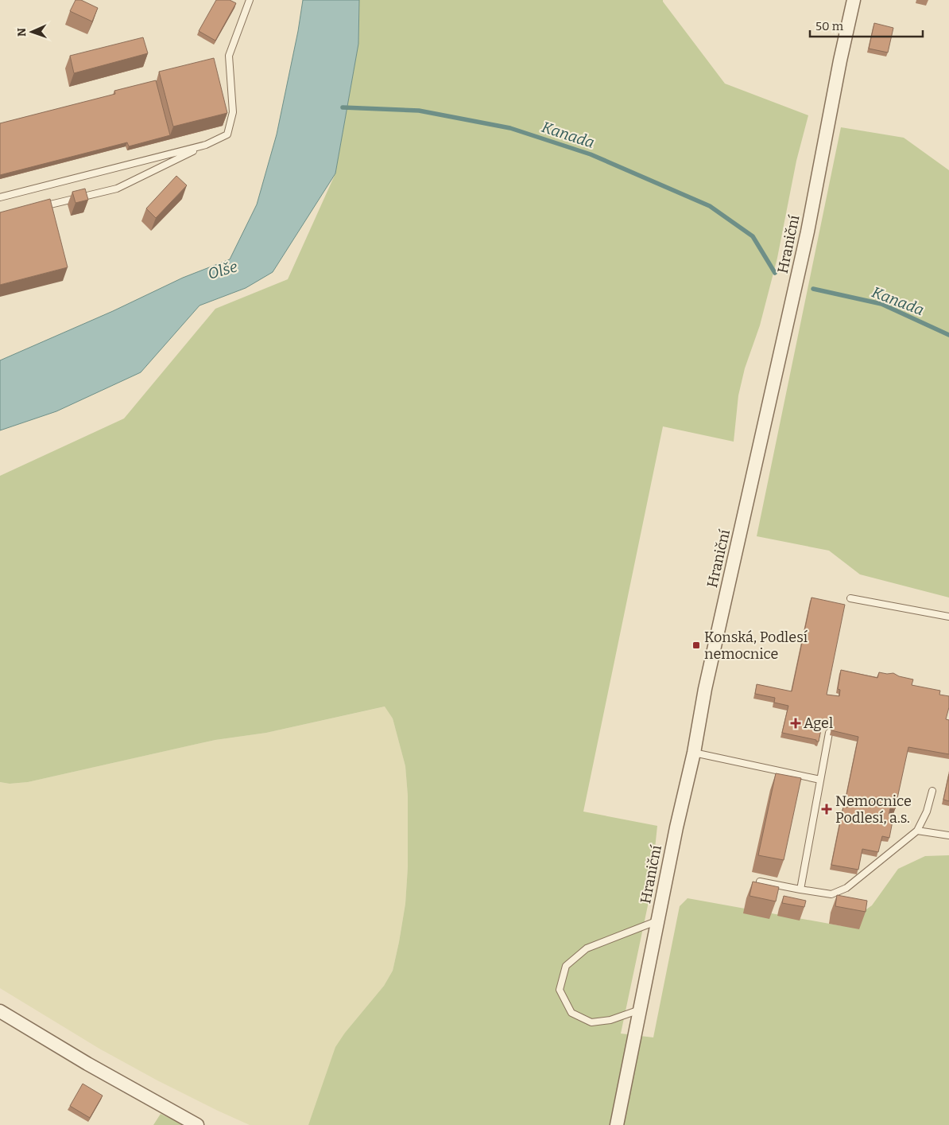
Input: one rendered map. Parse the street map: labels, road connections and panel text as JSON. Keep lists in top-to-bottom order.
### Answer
{
  "streets": {
    "street": ["Hraniční"]
  },
  "water": ["Kanada", "Olše"],
  "places": {
    "transit": ["Konská, Podlesí nemocnice"],
    "health": ["Agel", "Nemocnice Podlesí, a.s."]
  },
  "scale_bar": "50 m",
  "north": "left"
}
